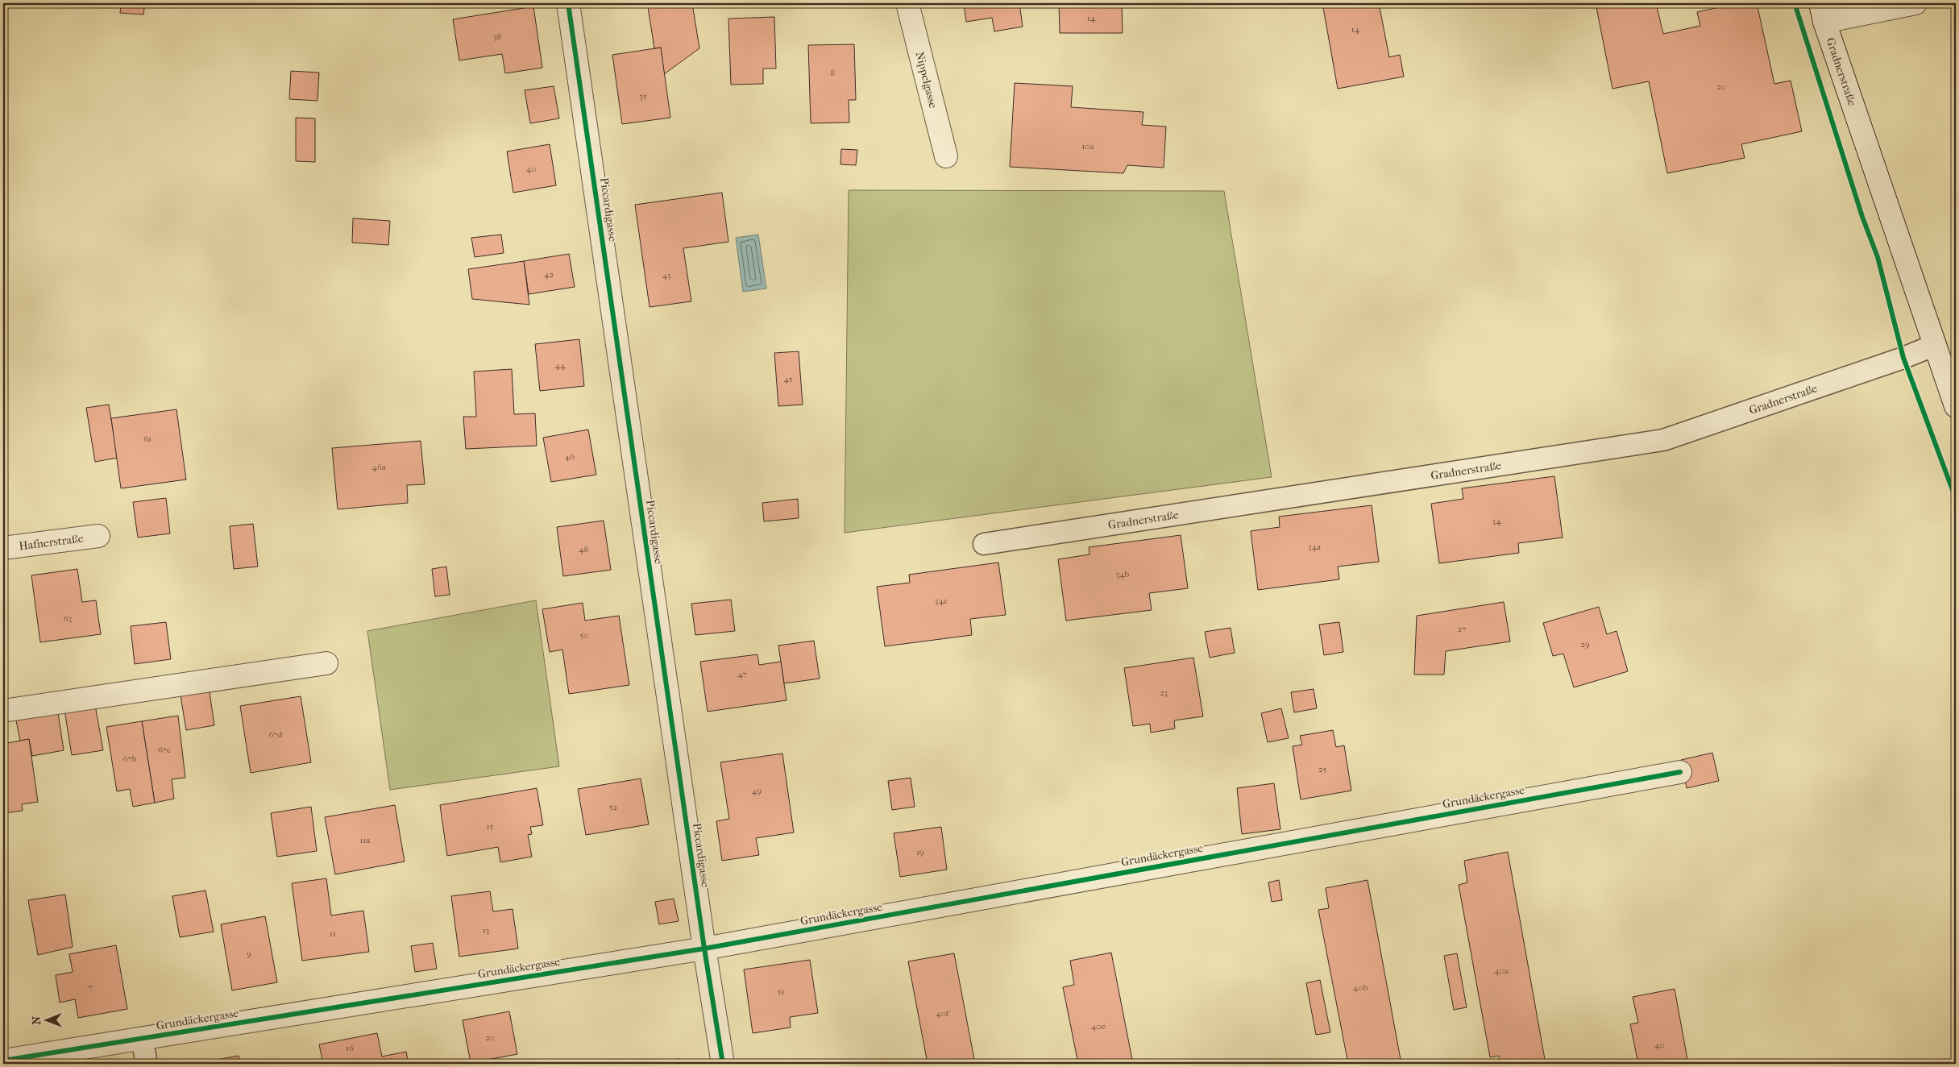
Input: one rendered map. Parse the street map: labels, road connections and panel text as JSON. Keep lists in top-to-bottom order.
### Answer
{
  "streets": {
    "street": [
      "Gradnerstraße",
      "Nippelgasse",
      "Piccardigasse",
      "Hafnerstraße",
      "Grundäckergasse"
    ]
  },
  "crossings": [
    ["Piccardigasse", "Grundäckergasse"]
  ],
  "house_numbers": [
    "14",
    "14",
    "38",
    "8",
    "20",
    "35",
    "10a",
    "40",
    "42",
    "43",
    "44",
    "45",
    "61",
    "46",
    "46a",
    "34",
    "34a",
    "48",
    "34b",
    "34c",
    "63",
    "27",
    "50",
    "29",
    "47",
    "23",
    "67d",
    "67c",
    "67b",
    "25",
    "49",
    "52",
    "15",
    "11a",
    "19",
    "13",
    "11",
    "9",
    "40a",
    "7",
    "40b",
    "51",
    "40f",
    "40e",
    "20",
    "40",
    "16"
  ],
  "north": "left"
}
